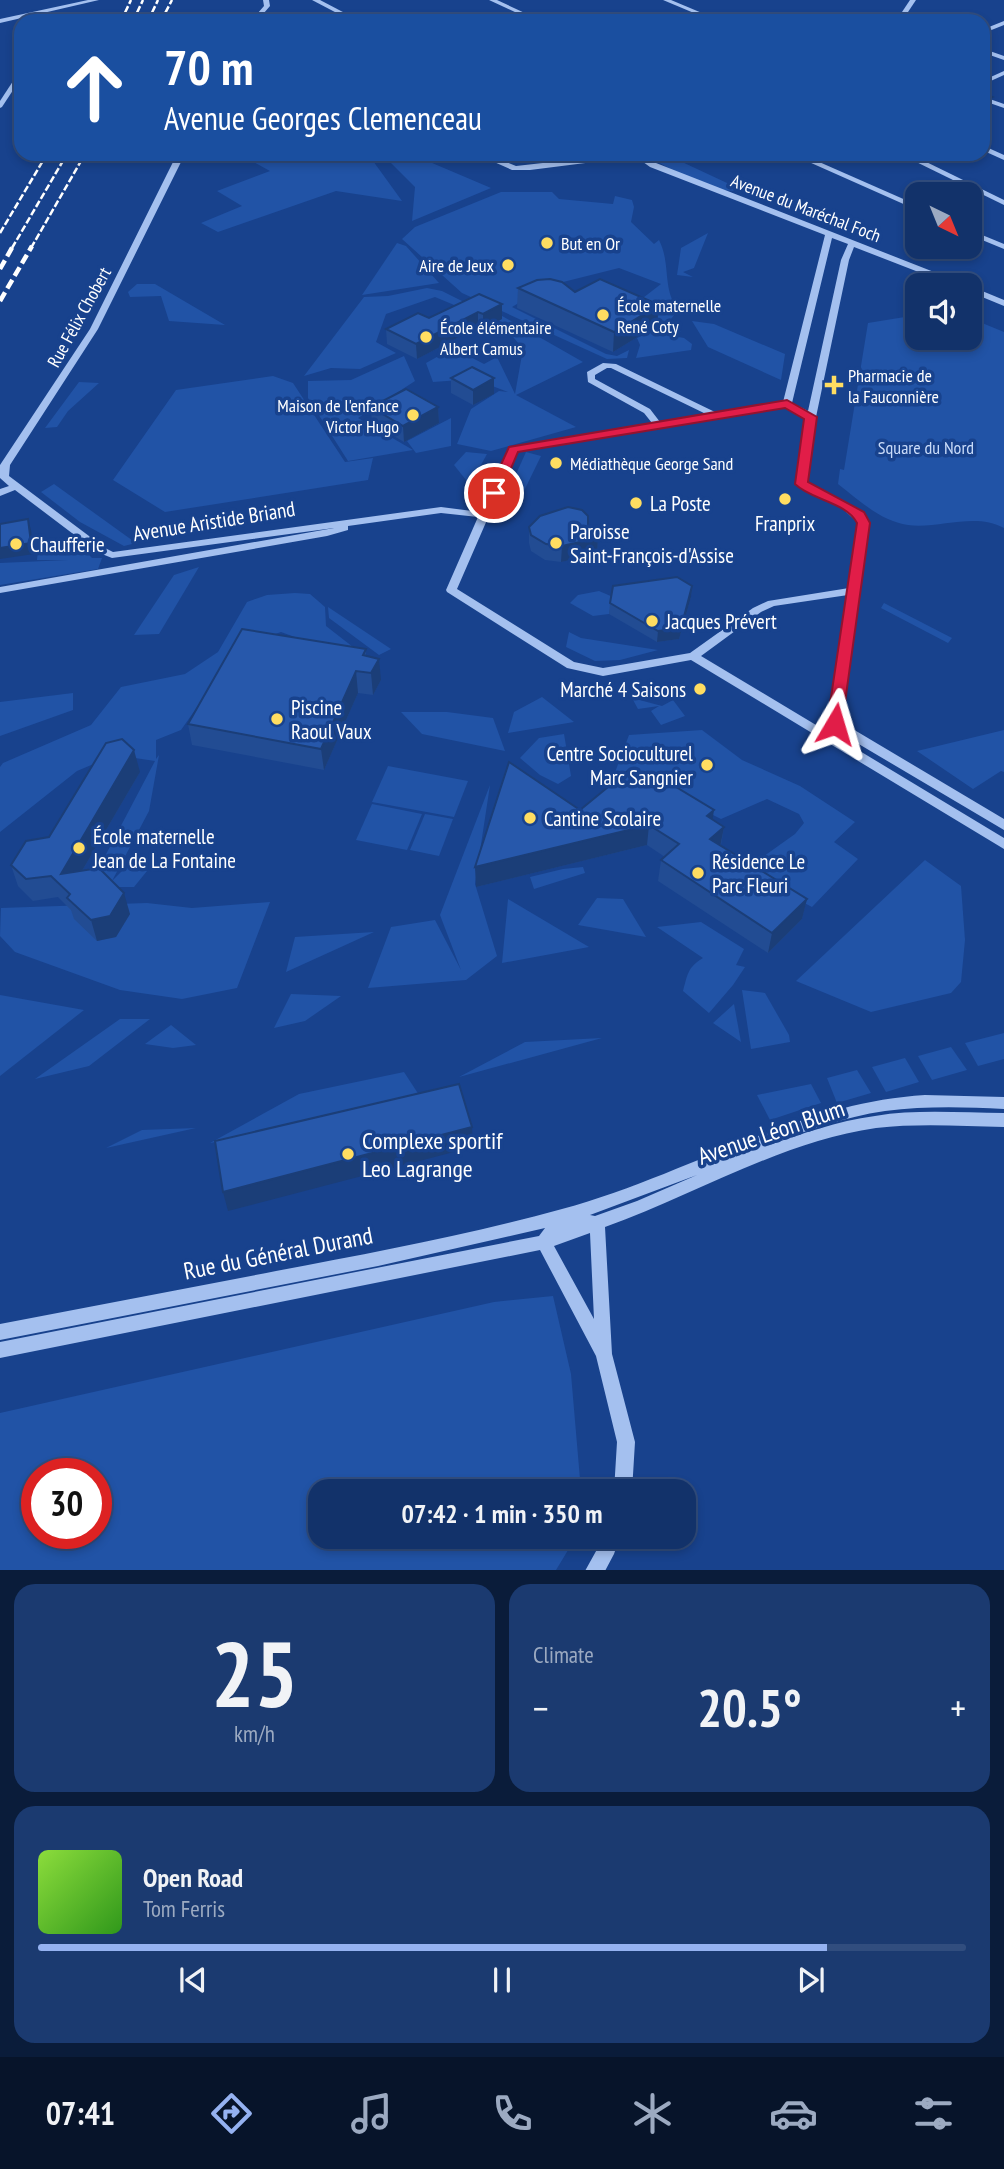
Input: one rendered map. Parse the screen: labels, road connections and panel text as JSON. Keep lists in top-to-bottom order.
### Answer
{
  "streets": {
    "street": [
      "Avenue du Maréchal Foch",
      "Rue Félix Chobert",
      "Avenue Aristide Briand",
      "Avenue Léon Blum",
      "Rue du Général Durand"
    ]
  },
  "crossings": [
    ["Rue Félix Chobert", "Avenue Aristide Briand"],
    ["Avenue Léon Blum", "Rue du Général Durand"]
  ],
  "parks": ["Square du Nord"],
  "places": {
    "other": [
      "But en Or",
      "Aire de Jeux",
      "École maternelle René Coty",
      "École élémentaire Albert Camus",
      "Maison de l'enfance Victor Hugo",
      "Médiathèque George Sand",
      "Franprix",
      "La Poste",
      "Paroisse Saint-François-d'Assise",
      "Chaufferie",
      "Jacques Prévert",
      "Marché 4 Saisons",
      "Piscine Raoul Vaux",
      "Centre Socioculturel Marc Sangnier",
      "Cantine Scolaire",
      "École maternelle Jean de La Fontaine",
      "Résidence Le Parc Fleuri",
      "Complexe sportif Leo Lagrange"
    ],
    "health": ["Pharmacie de la Fauconnière"]
  },
  "north": "bottom right",
  "page": {
    "turn": ["70 m", "Avenue Georges Clemenceau"],
    "limit": "30",
    "trip": "07:42 · 1 min · 350 m",
    "tile": [
      ["25", "km/h"],
      "Climate"
    ],
    "heat": ["−", "20.5°", "+"],
    "song": ["Open Road", "Tom Ferris"],
    "tabs": "07:41"
  }
}
